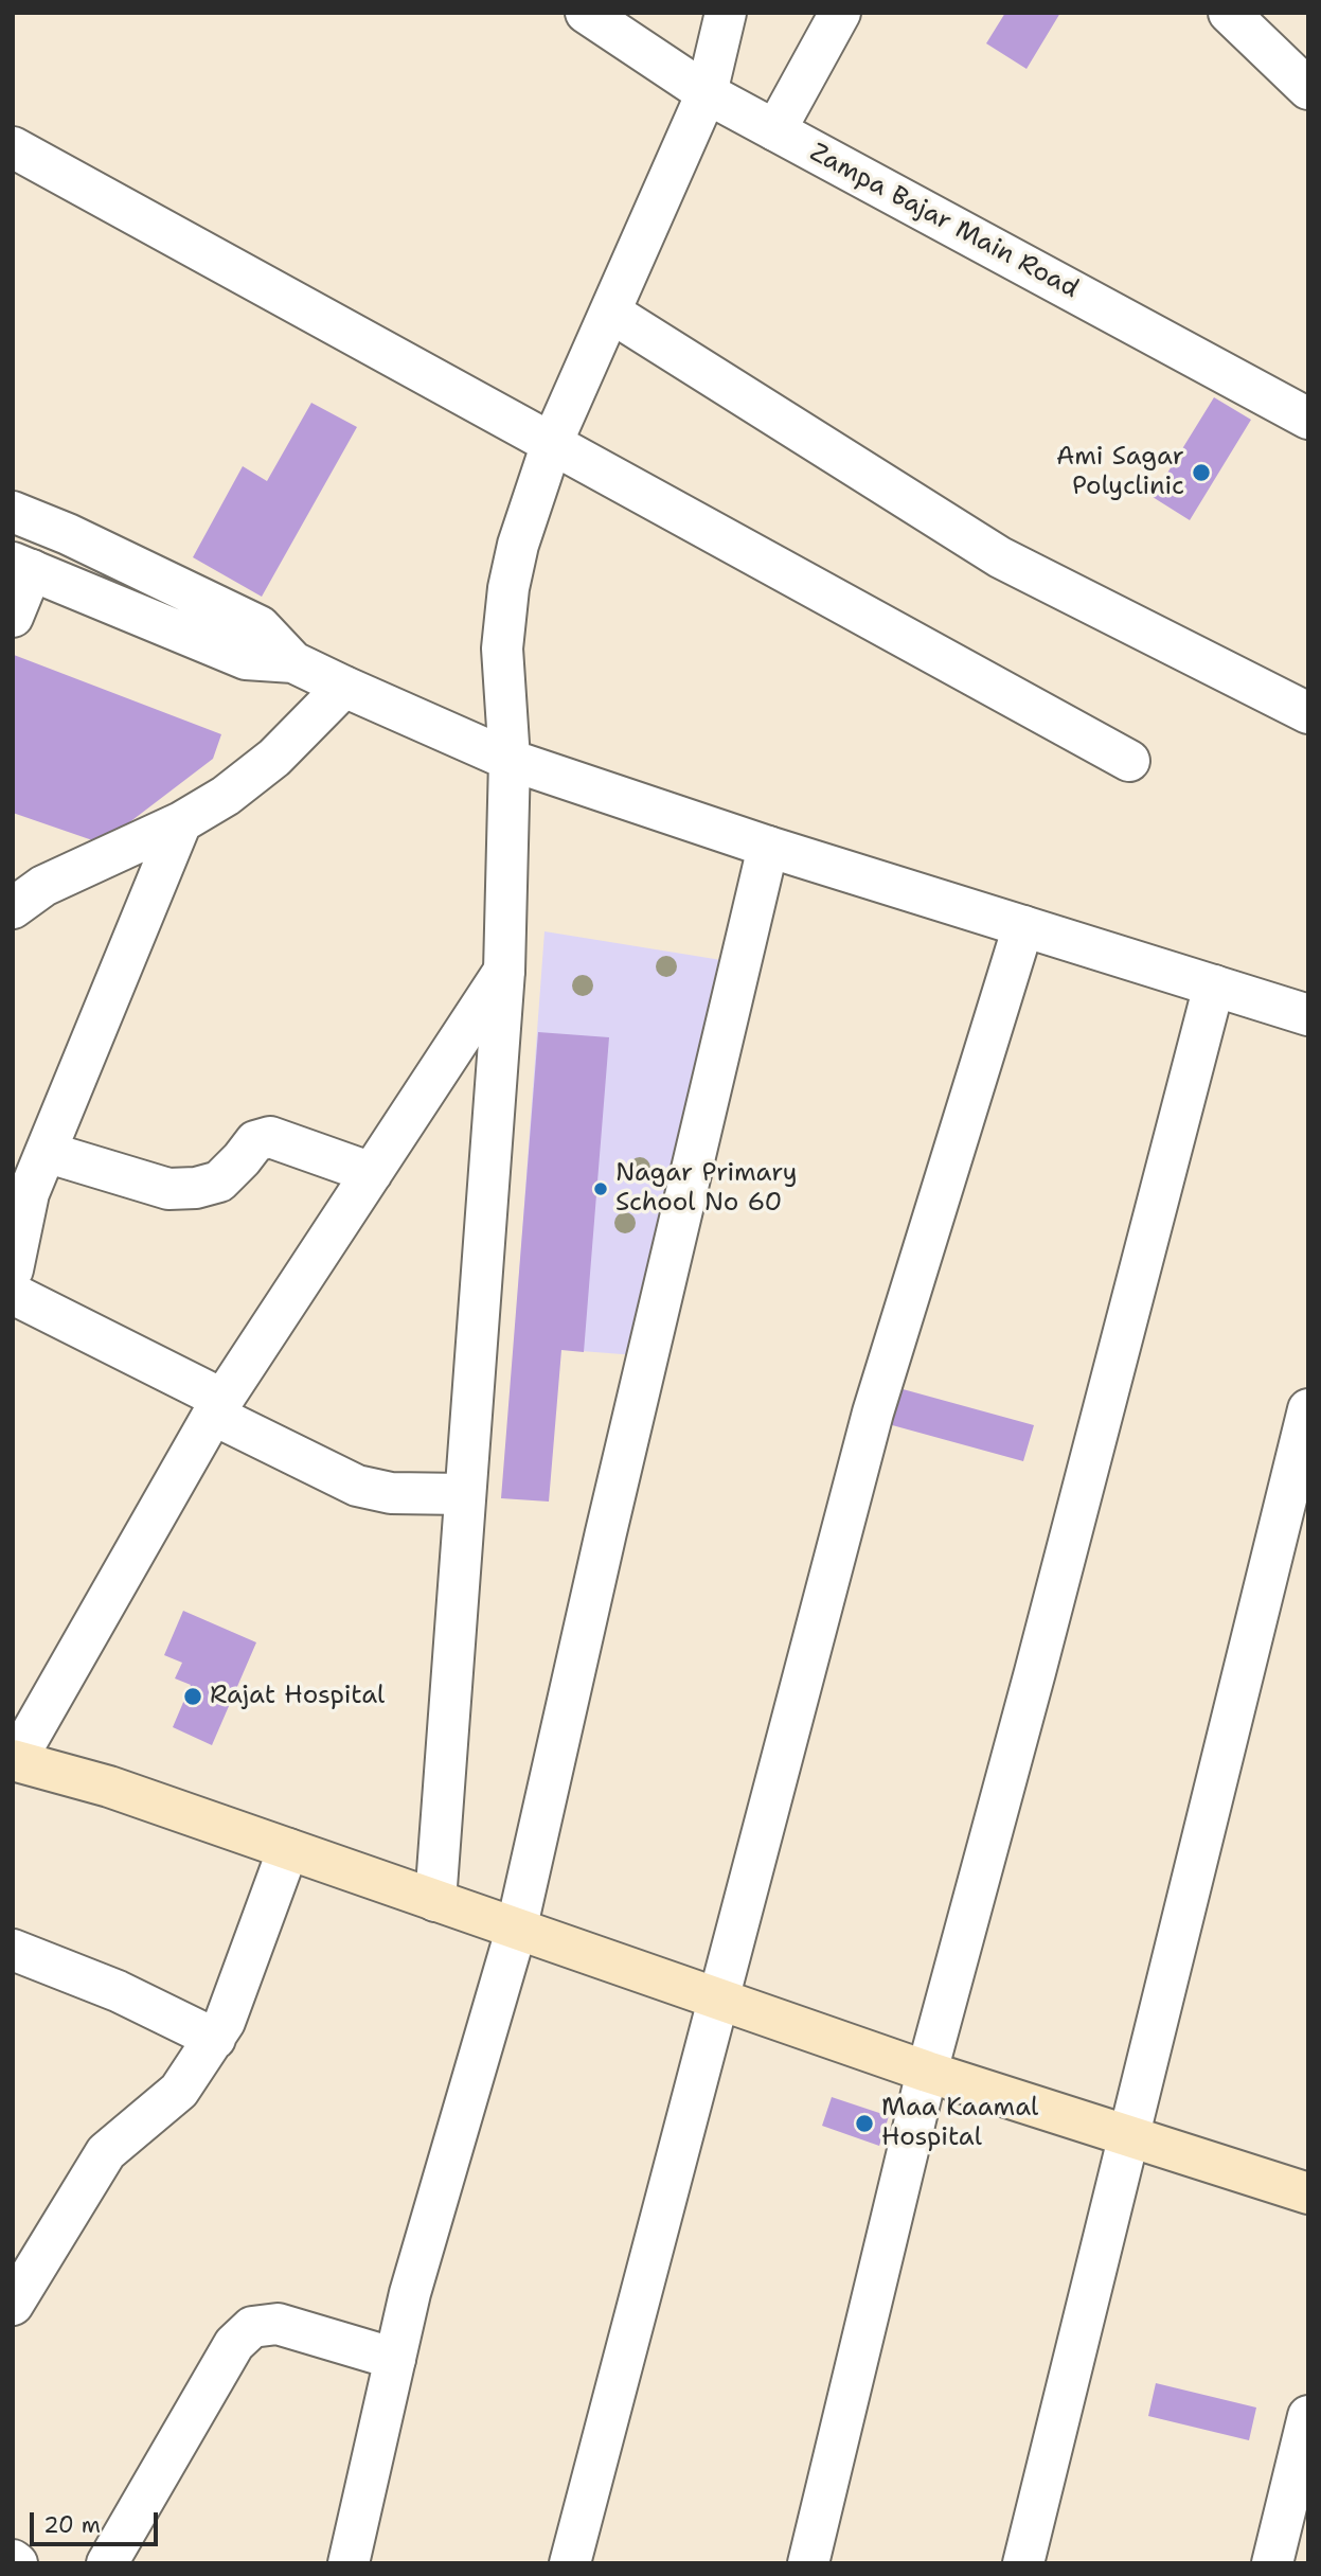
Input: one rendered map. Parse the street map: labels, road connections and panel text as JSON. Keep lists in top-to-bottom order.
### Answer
{
  "streets": {
    "street": ["Zampa Bajar Main Road"]
  },
  "places": [
    "Ami Sagar Polyclinic",
    "Nagar Primary School No 60",
    "Rajat Hospital",
    "Maa Kaamal Hospital"
  ],
  "scale_bar": "20 m"
}
